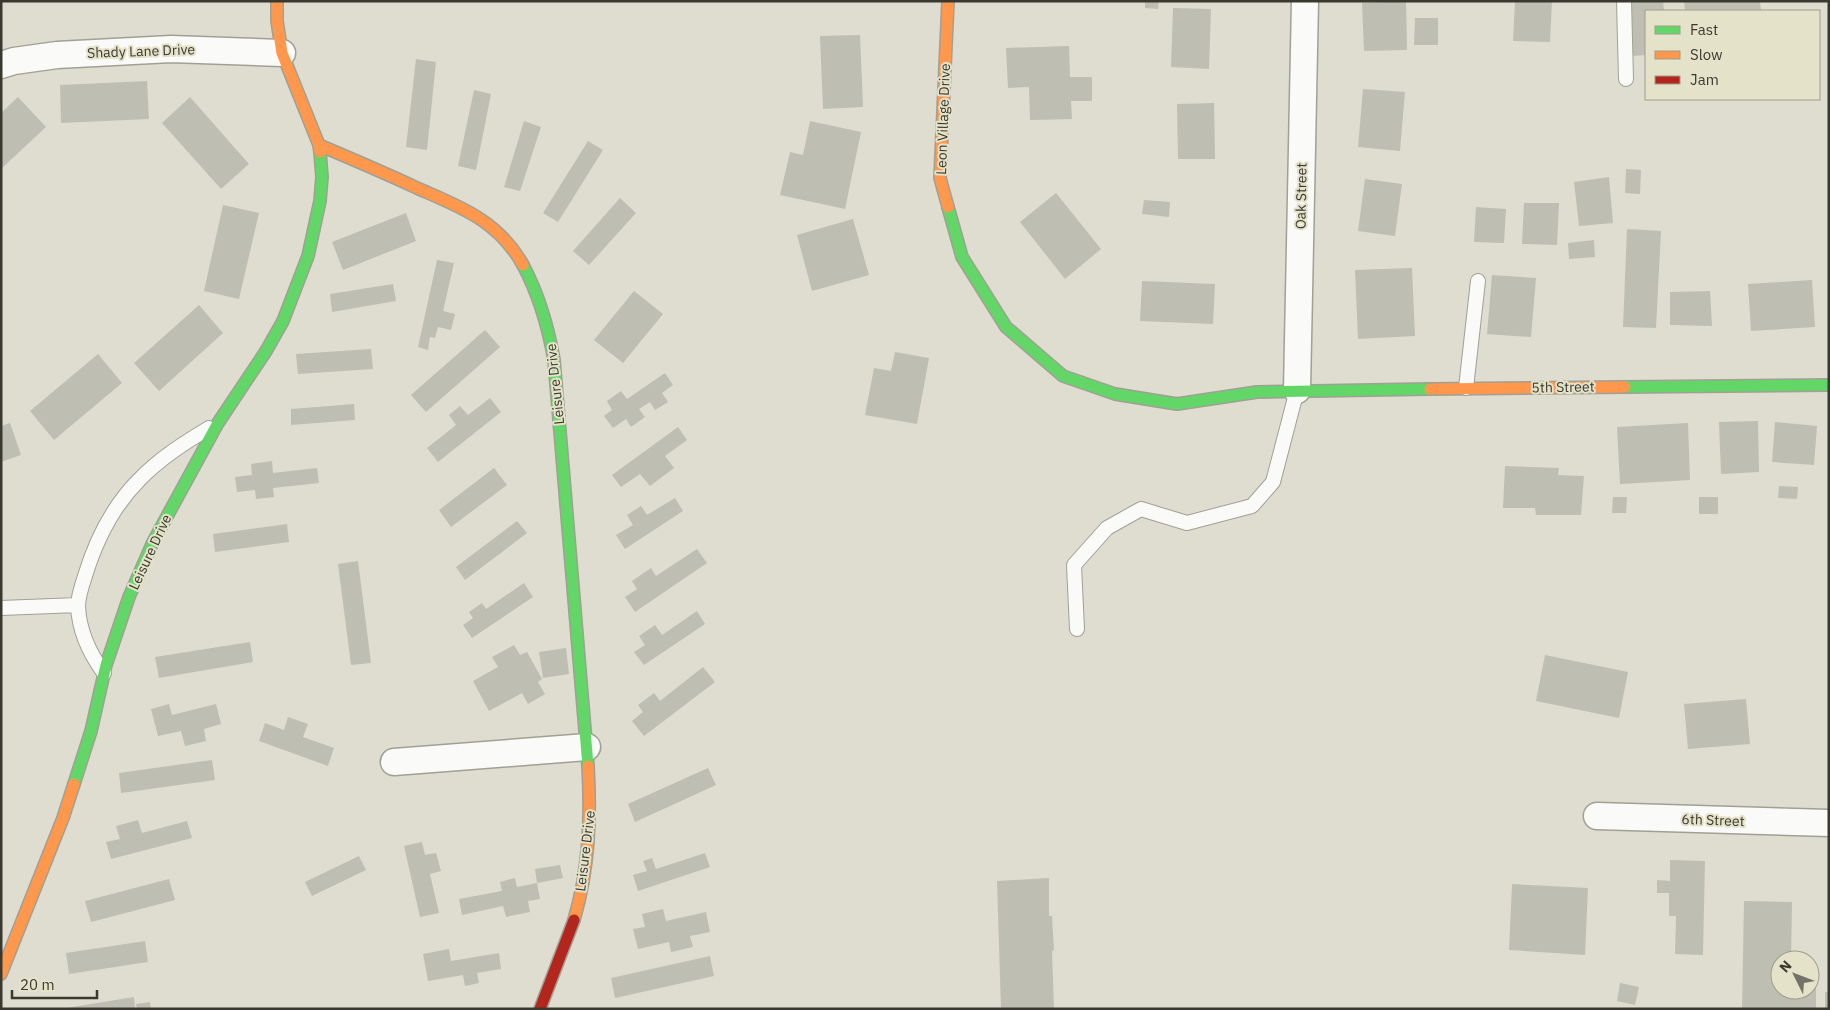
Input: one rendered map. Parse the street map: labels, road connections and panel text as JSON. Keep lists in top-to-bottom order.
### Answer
{
  "streets": {
    "street": [
      "Shady Lane Drive",
      "Leon Village Drive",
      "Oak Street",
      "Leisure Drive",
      "5th Street",
      "6th Street"
    ]
  },
  "crossings": [
    ["Shady Lane Drive", "Leisure Drive"],
    ["Leon Village Drive", "Oak Street"],
    ["Leon Village Drive", "5th Street"],
    ["Oak Street", "5th Street"]
  ],
  "legend": ["Fast", "Slow", "Jam"],
  "scale_bar": "20 m",
  "north": "top left"
}
